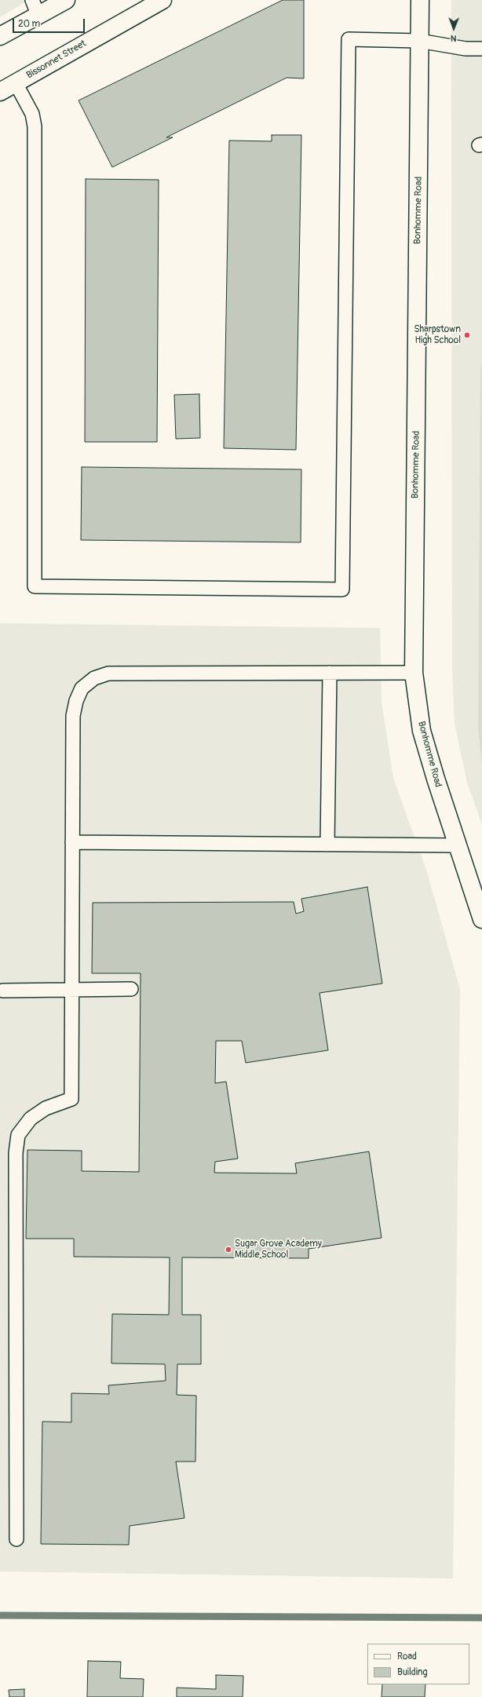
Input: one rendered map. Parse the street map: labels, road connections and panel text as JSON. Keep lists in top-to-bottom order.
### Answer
{
  "streets": {
    "street": ["Bissonnet Street", "Bonhomme Road"]
  },
  "places": ["Sharpstown High School", "Sugar Grove Academy Middle School"],
  "legend": ["Road", "Building"],
  "scale_bar": "20 m",
  "north": "bottom"
}
